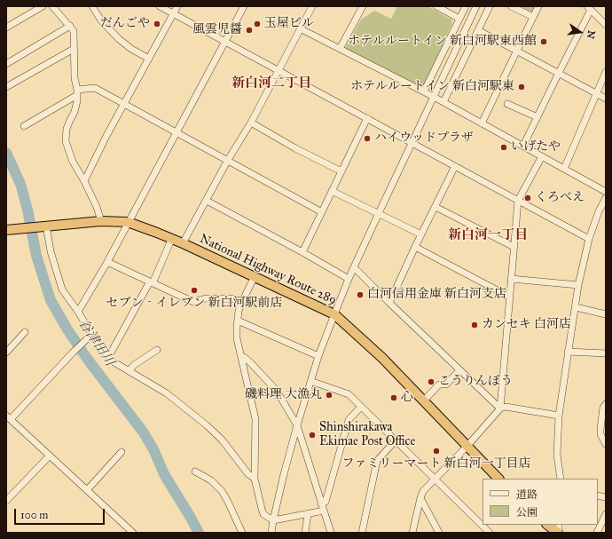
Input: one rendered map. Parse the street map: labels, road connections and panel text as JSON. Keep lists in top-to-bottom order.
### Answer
{
  "streets": {
    "highway": ["National Highway Route 289"]
  },
  "districts": ["新白河二丁目", "新白河一丁目"],
  "water": ["谷津田川"],
  "places": [
    "だんごや",
    "玉屋ビル",
    "風雲児醤",
    "ホテルルートイン 新白河駅東西館",
    "ホテルルートイン 新白河駅東",
    "ハイウッドプラザ",
    "いげたや",
    "くろべえ",
    "セブン‐イレブン 新白河駅前店",
    "白河信用金庫 新白河支店",
    "カンセキ 白河店",
    "こうりんぼう",
    "磯料理 大漁丸",
    "心",
    "Shinshirakawa Ekimae Post Office",
    "ファミリーマート 新白河一丁目店"
  ],
  "legend": ["道路", "公園"],
  "scale_bar": "100 m",
  "north": "right"
}
